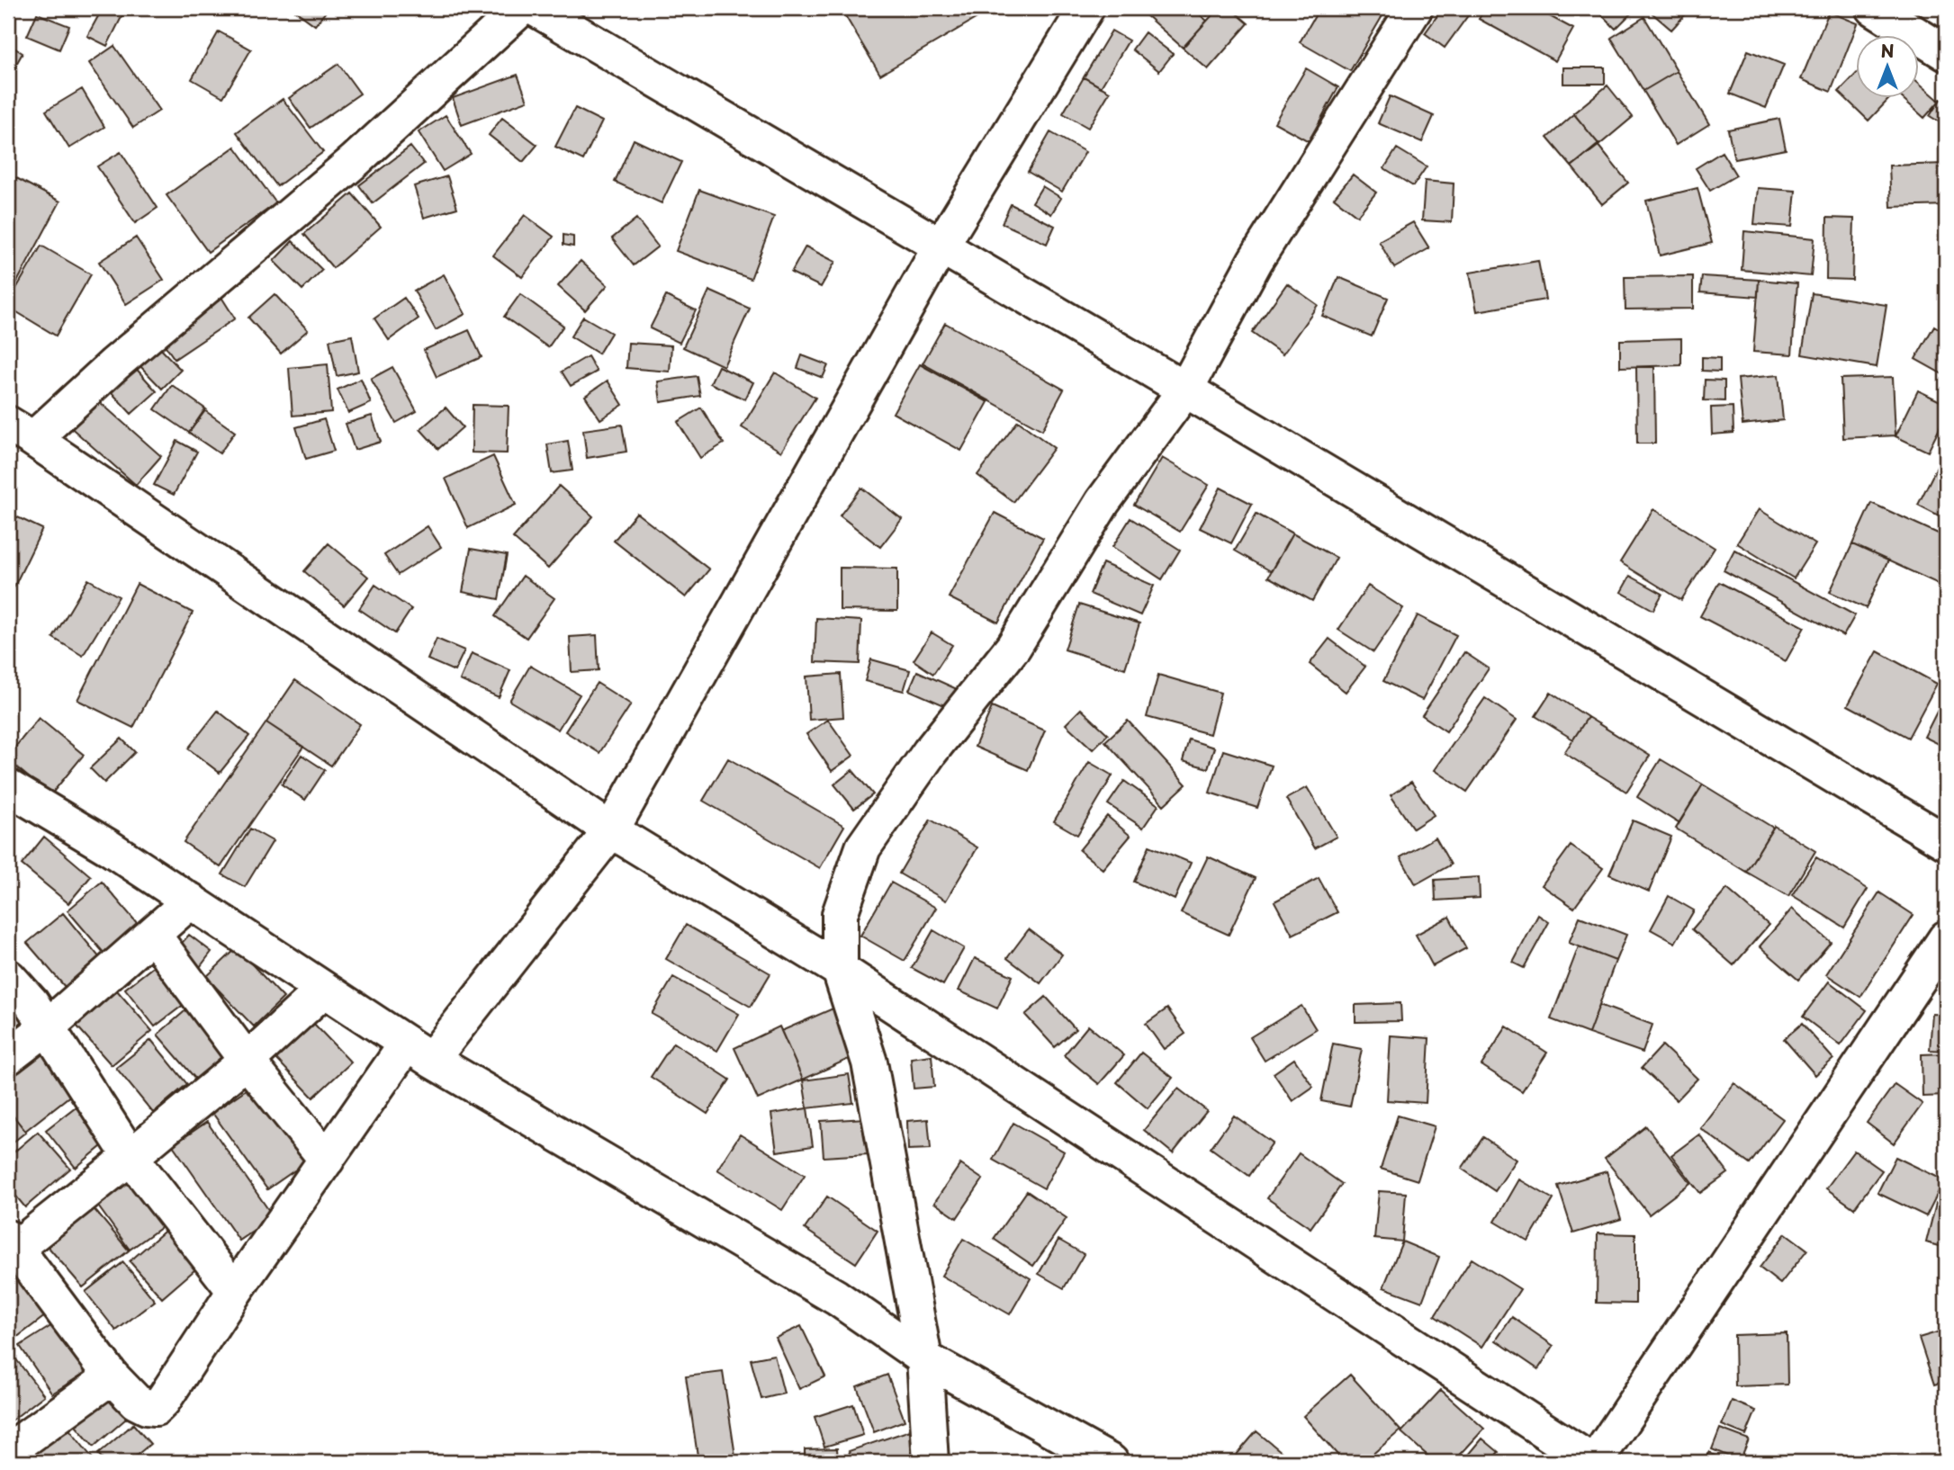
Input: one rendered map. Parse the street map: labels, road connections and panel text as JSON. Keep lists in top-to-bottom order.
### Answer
{
  "north": "top"
}
